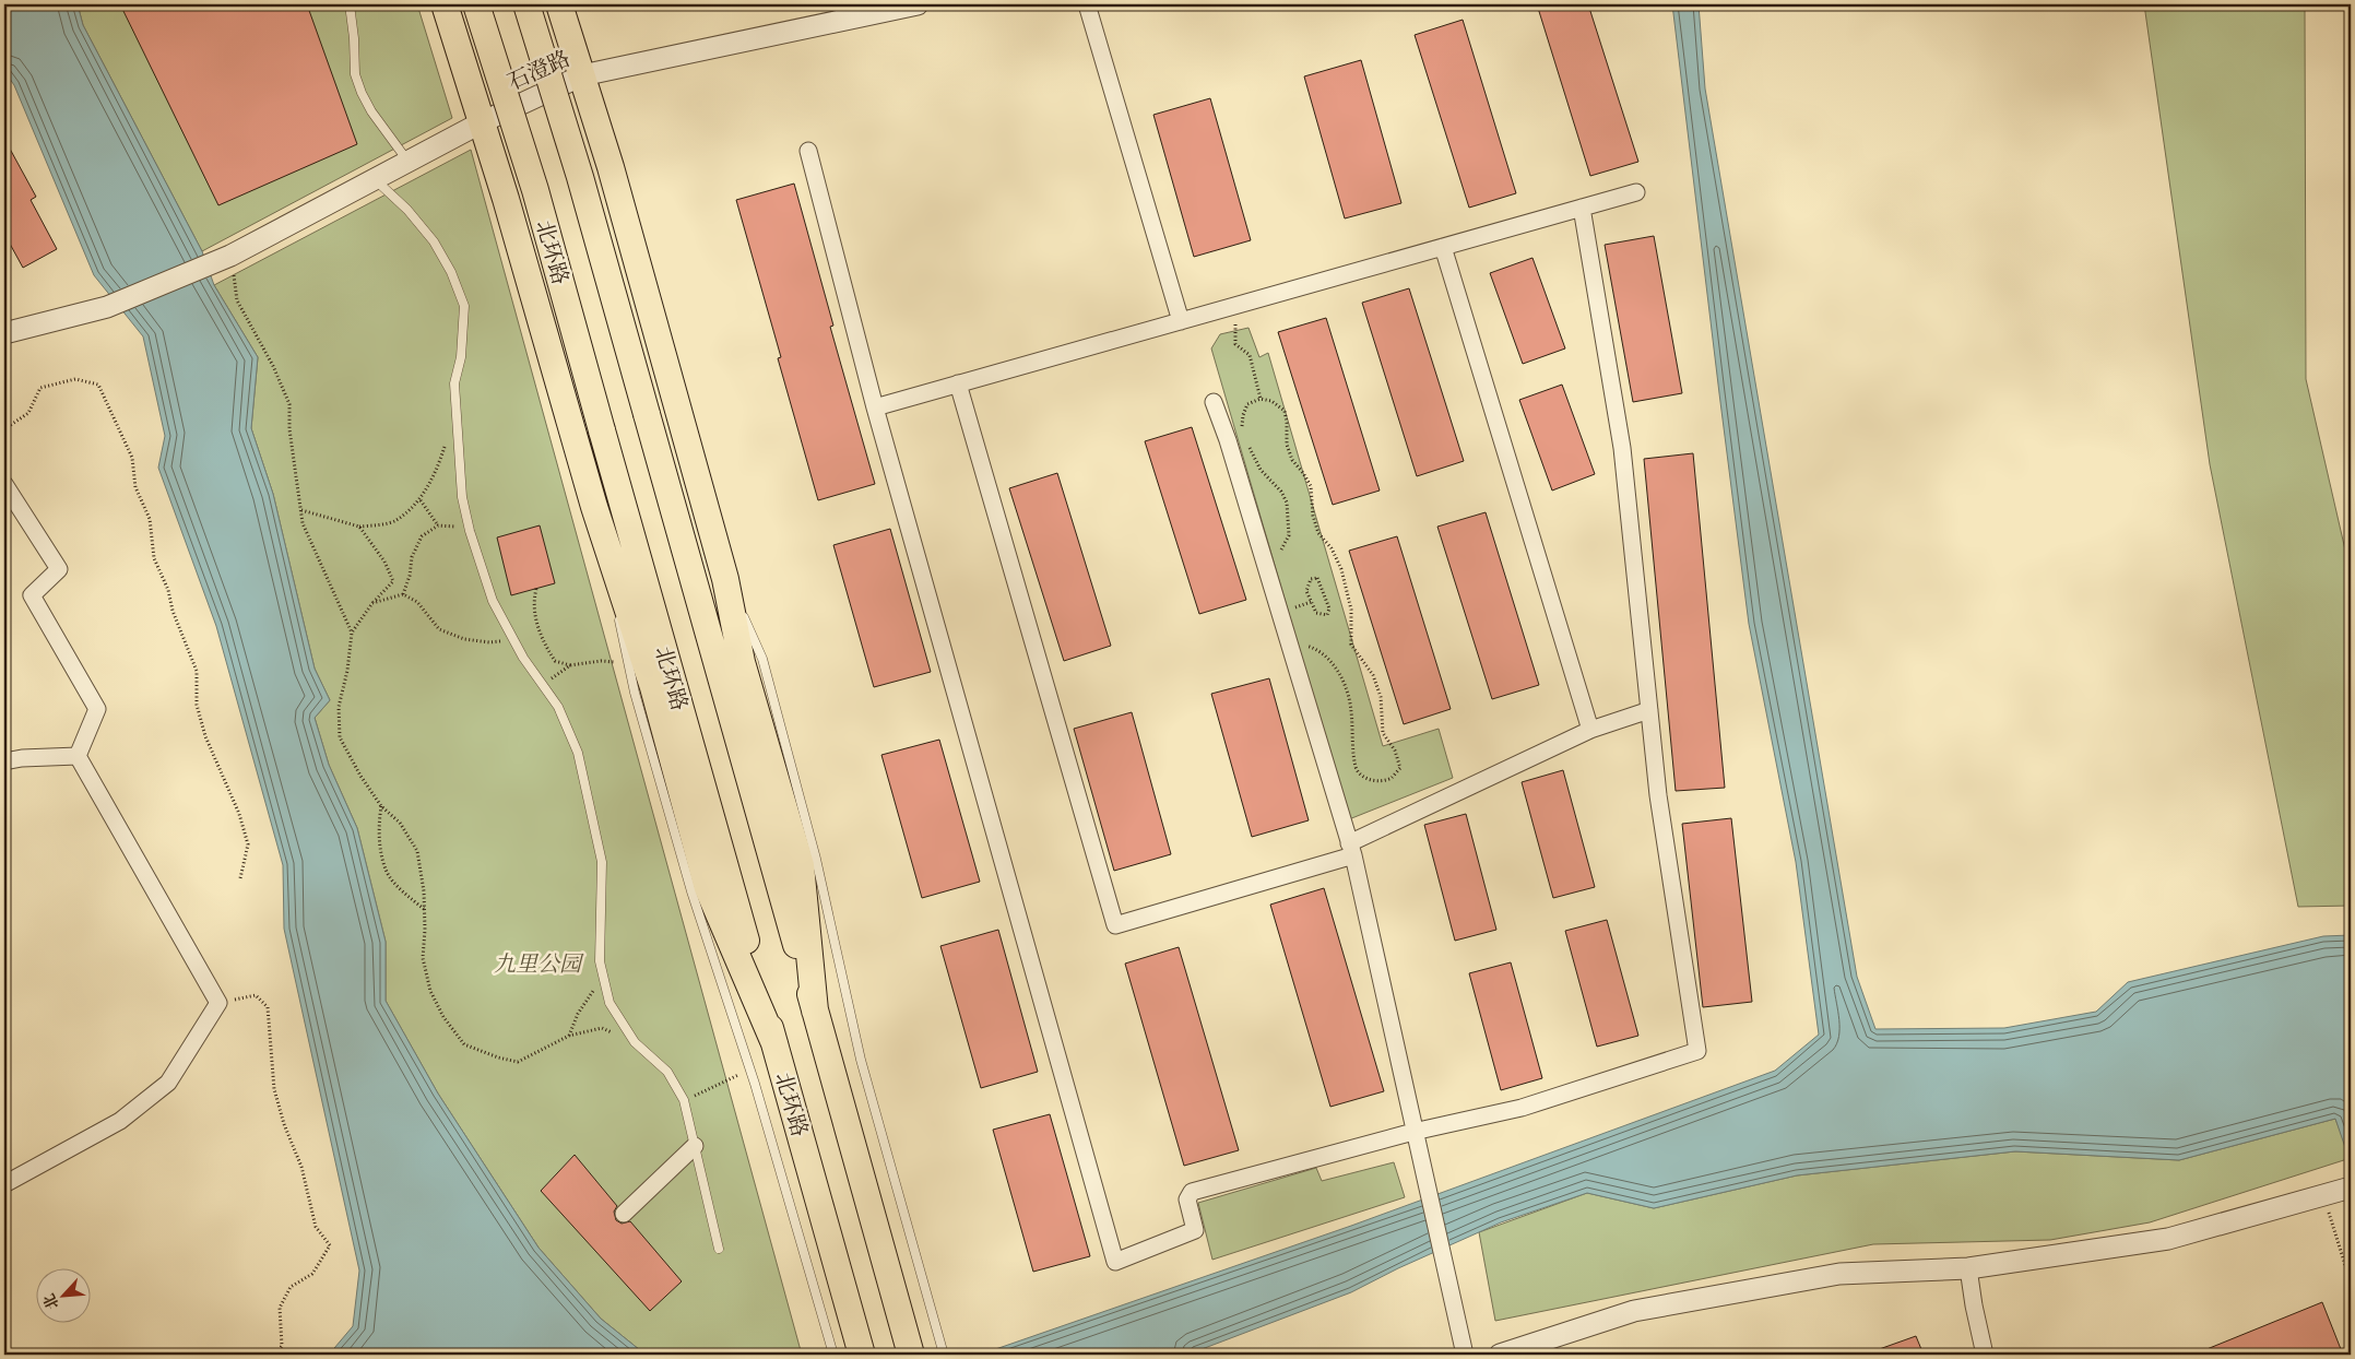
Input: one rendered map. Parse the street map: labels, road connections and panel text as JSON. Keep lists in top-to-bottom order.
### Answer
{
  "streets": {
    "highway": ["北环路"],
    "street": ["石澄路"]
  },
  "parks": ["九里公园"],
  "north": "bottom left"
}
